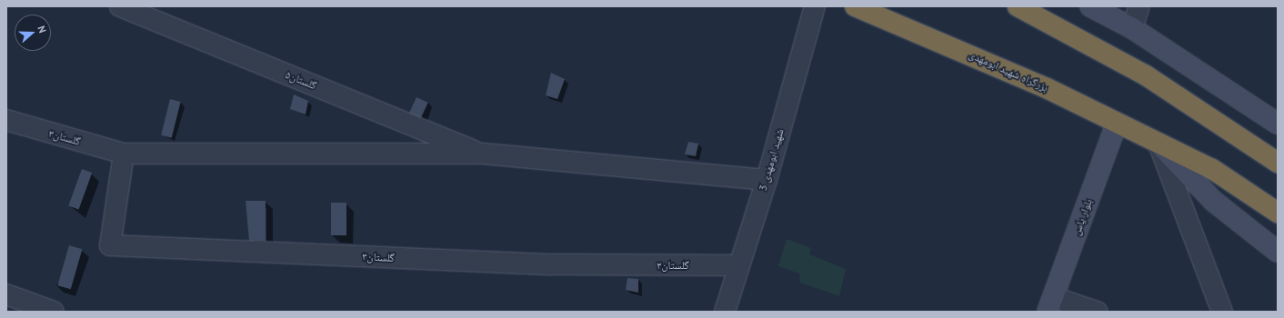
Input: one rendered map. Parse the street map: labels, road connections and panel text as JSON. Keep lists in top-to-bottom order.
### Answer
{
  "streets": {
    "highway": ["بزرگراه شهید ابومهدی"],
    "main road": ["بلوار یاس"],
    "street": ["گلستان۵", "گلستان۳", "شهید ابومهدی 3"]
  },
  "crossings": [
    ["بزرگراه شهید ابومهدی", "بلوار یاس"],
    ["گلستان۵", "گلستان۳"],
    ["گلستان۳", "شهید ابومهدی 3"]
  ],
  "north": "right"
}
